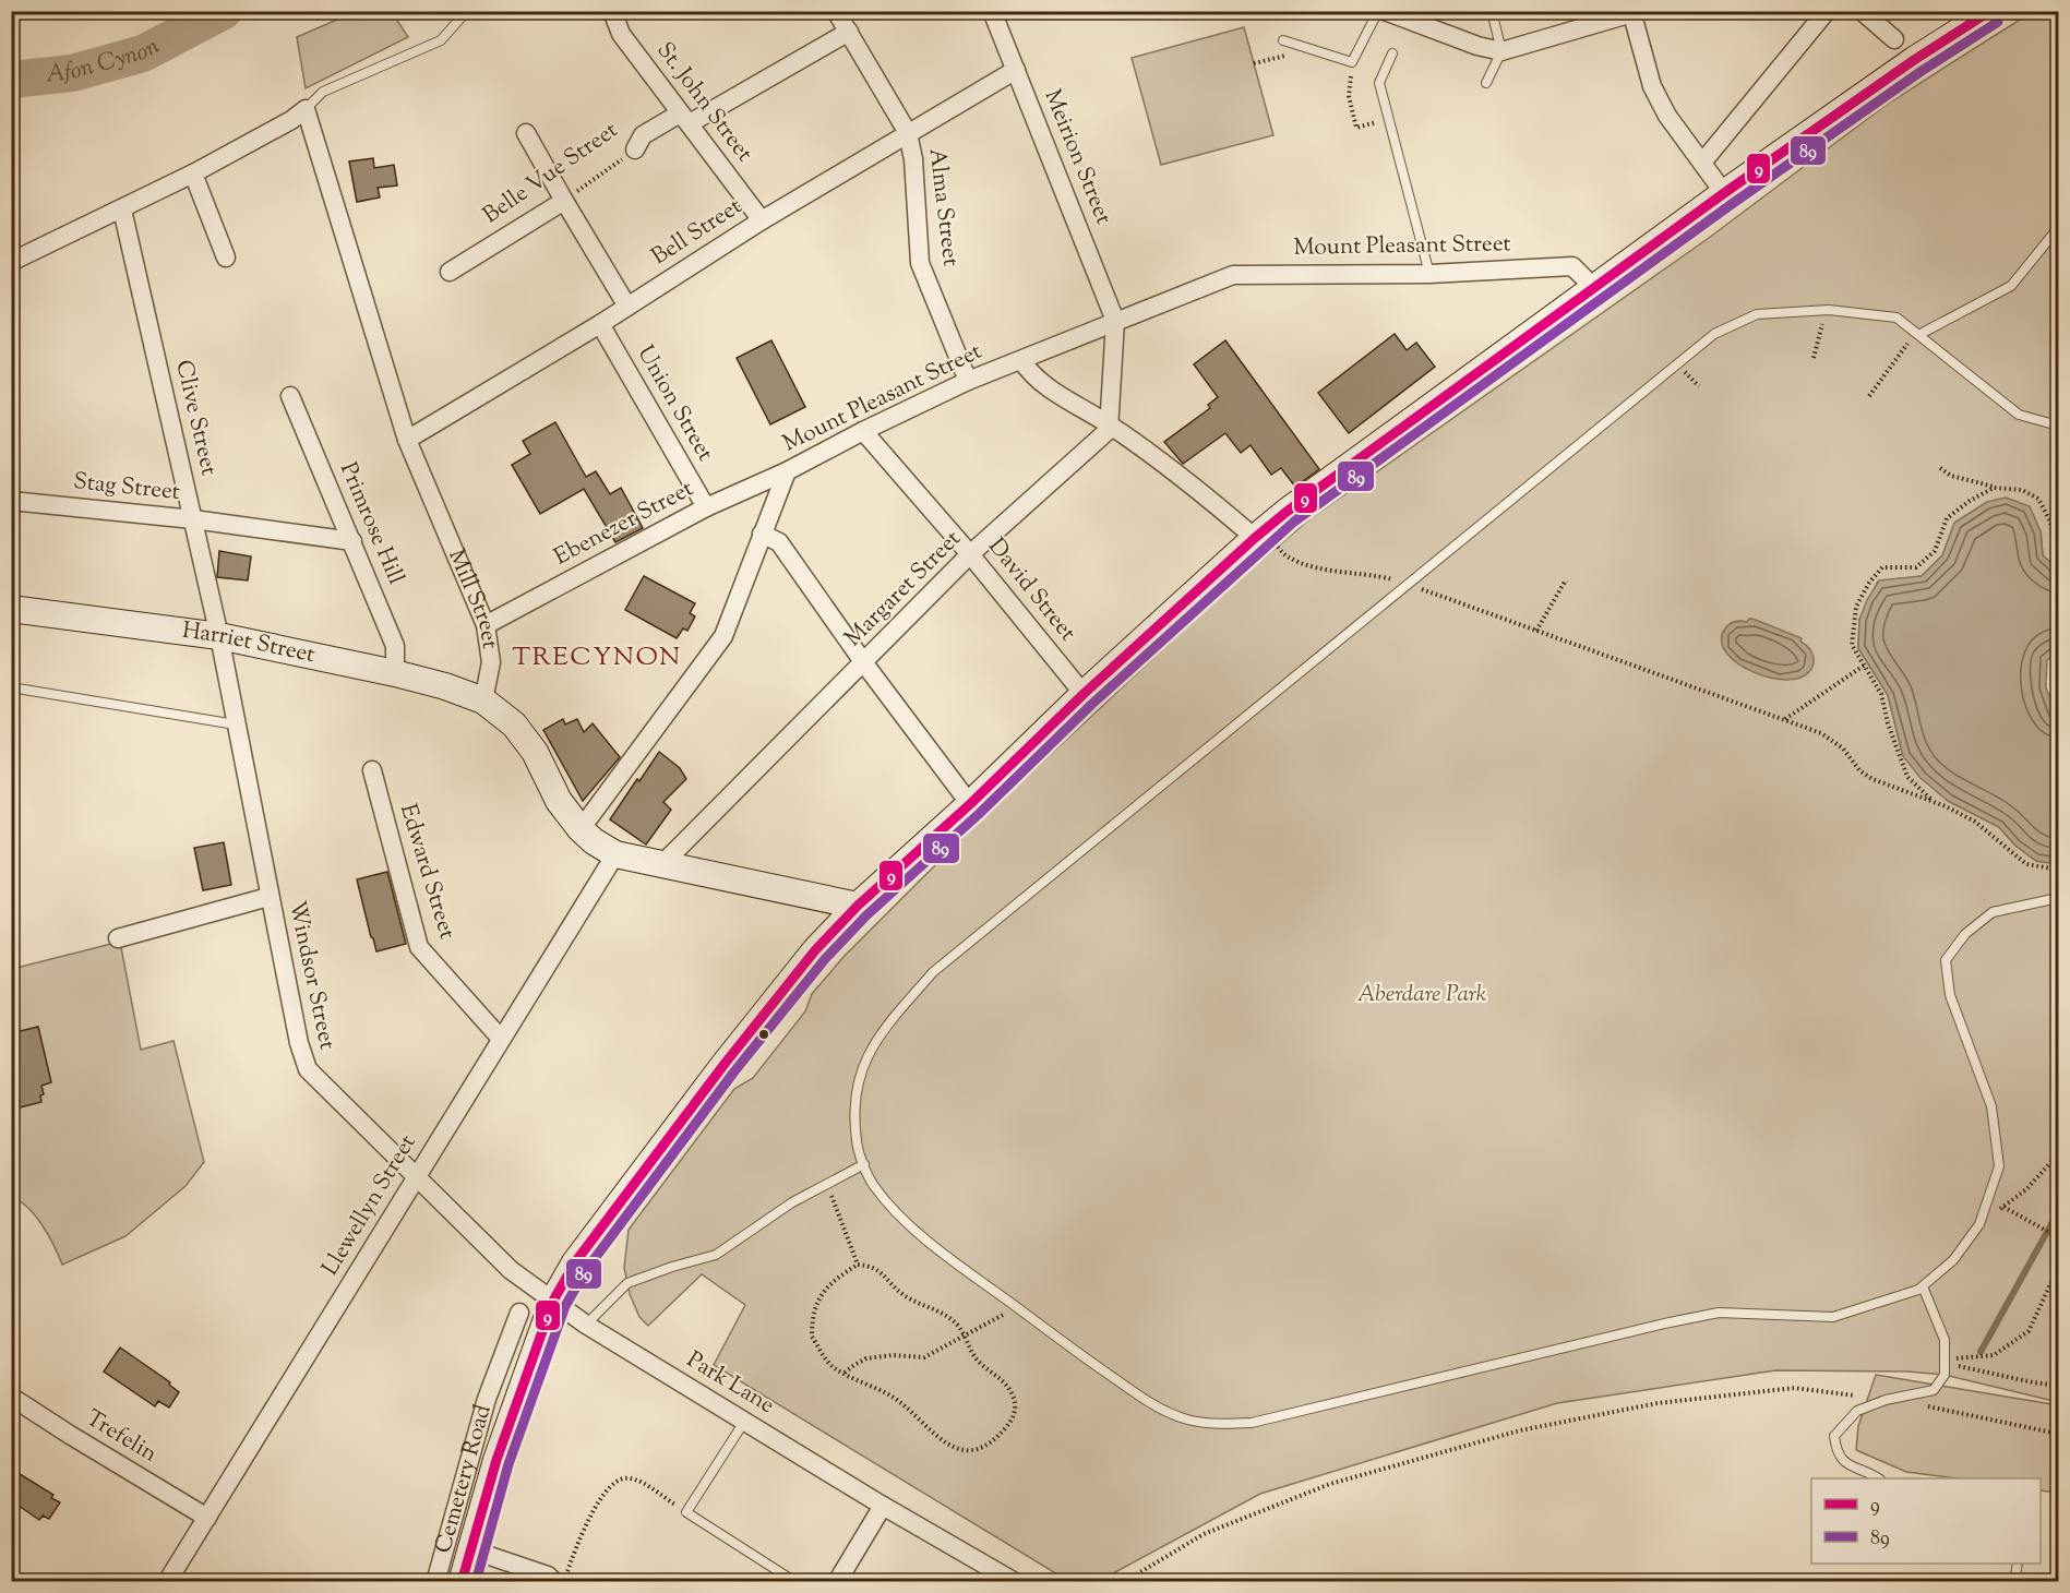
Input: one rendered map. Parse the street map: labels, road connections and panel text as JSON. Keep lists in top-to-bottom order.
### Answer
{
  "streets": {
    "main road": ["Harriet Street", "Cemetery Road"],
    "street": [
      "St. John Street",
      "Meirion Street",
      "Belle Vue Street",
      "Alma Street",
      "Bell Street",
      "Mount Pleasant Street",
      "Union Street",
      "Clive Street",
      "Stag Street",
      "Primrose Hill",
      "Ebenezer Street",
      "Margaret Street",
      "David Street",
      "Mill Street",
      "Edward Street",
      "Windsor Street",
      "Llewellyn Street",
      "Park Lane",
      "Trefelin"
    ]
  },
  "crossings": [
    ["St. John Street", "Belle Vue Street"],
    ["St. John Street", "Bell Street"],
    ["Meirion Street", "Bell Street"],
    ["Meirion Street", "Mount Pleasant Street"],
    ["Belle Vue Street", "Alma Street"],
    ["Alma Street", "Bell Street"],
    ["Alma Street", "Mount Pleasant Street"],
    ["Bell Street", "Union Street"],
    ["Bell Street", "Mill Street"],
    ["Mount Pleasant Street", "Ebenezer Street"],
    ["Mount Pleasant Street", "David Street"],
    ["Mount Pleasant Street", "Cemetery Road"],
    ["Union Street", "Ebenezer Street"],
    ["Clive Street", "Stag Street"],
    ["Clive Street", "Harriet Street"],
    ["Clive Street", "Windsor Street"],
    ["Stag Street", "Primrose Hill"],
    ["Primrose Hill", "Harriet Street"],
    ["Ebenezer Street", "Mill Street"],
    ["Margaret Street", "David Street"],
    ["David Street", "Cemetery Road"],
    ["Mill Street", "Harriet Street"],
    ["Harriet Street", "Windsor Street"],
    ["Edward Street", "Llewellyn Street"],
    ["Windsor Street", "Llewellyn Street"],
    ["Windsor Street", "Park Lane"],
    ["Windsor Street", "Cemetery Road"],
    ["Llewellyn Street", "Trefelin"],
    ["Park Lane", "Cemetery Road"]
  ],
  "districts": ["TRECYNON"],
  "water": ["Afon Cynon"],
  "parks": ["Aberdare Park"],
  "lines": ["transit line 9", "transit line 89"],
  "legend": ["9", "89"]
}
